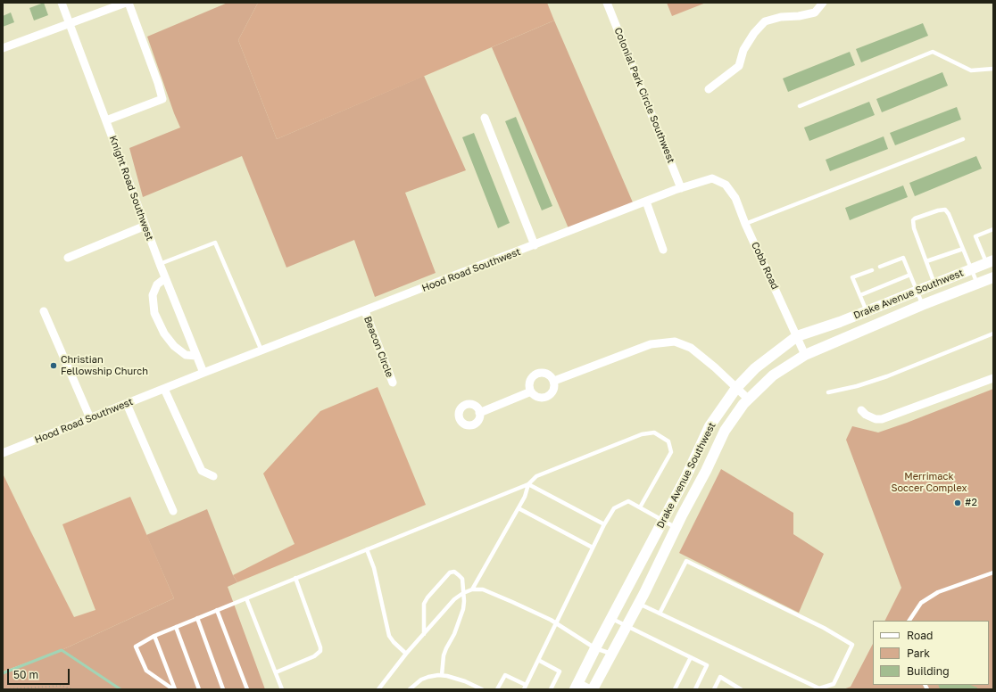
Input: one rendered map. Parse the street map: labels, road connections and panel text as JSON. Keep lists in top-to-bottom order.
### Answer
{
  "streets": {
    "street": [
      "Colonial Park Circle Southwest",
      "Knight Road Southwest",
      "Cobb Road",
      "Hood Road Southwest",
      "Drake Avenue Southwest",
      "Beacon Circle"
    ]
  },
  "crossings": [
    ["Colonial Park Circle Southwest", "Hood Road Southwest"],
    ["Knight Road Southwest", "Hood Road Southwest"],
    ["Cobb Road", "Hood Road Southwest"],
    ["Cobb Road", "Drake Avenue Southwest"],
    ["Hood Road Southwest", "Beacon Circle"]
  ],
  "parks": ["Merrimack Soccer Complex"],
  "places": ["Christian Fellowship Church", "#2"],
  "legend": ["Road", "Park", "Building"],
  "scale_bar": "50 m"
}
